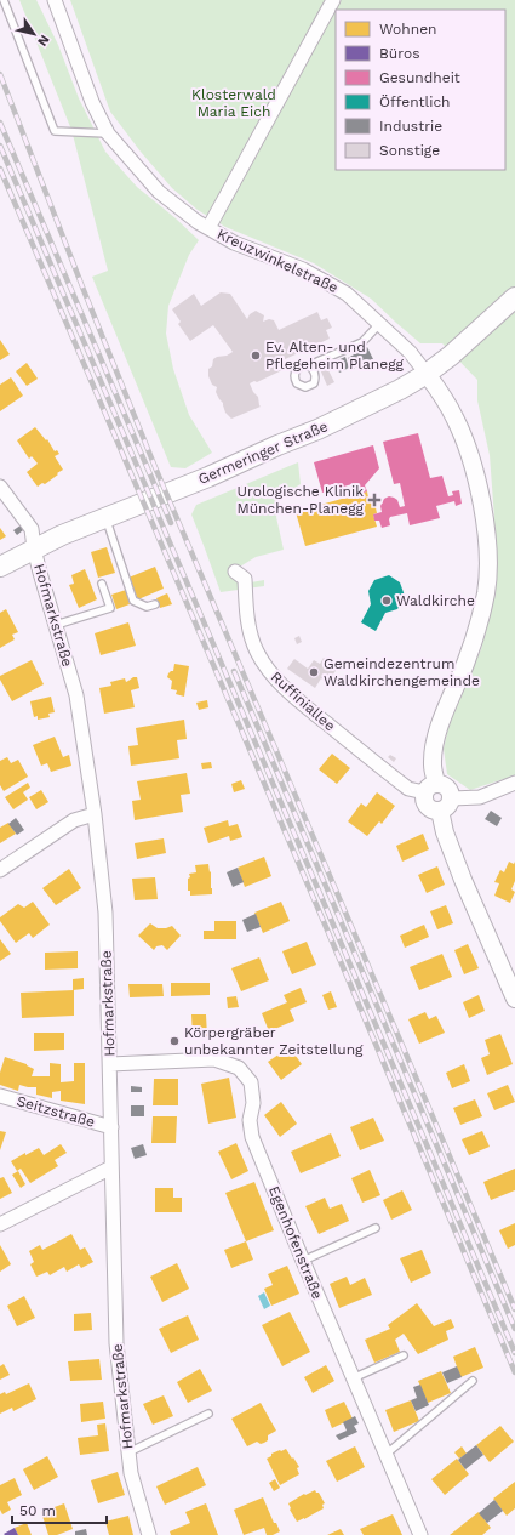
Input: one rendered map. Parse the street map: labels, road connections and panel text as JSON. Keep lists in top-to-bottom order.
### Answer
{
  "streets": {
    "main road": ["Germeringer Straße"],
    "street": [
      "Kreuzwinkelstraße",
      "Hofmarkstraße",
      "Ruffiniallee",
      "Seitzstraße",
      "Egenhofenstraße"
    ]
  },
  "crossings": [
    ["Kreuzwinkelstraße", "Germeringer Straße"],
    ["Kreuzwinkelstraße", "Ruffiniallee"],
    ["Germeringer Straße", "Hofmarkstraße"],
    ["Hofmarkstraße", "Seitzstraße"],
    ["Hofmarkstraße", "Egenhofenstraße"]
  ],
  "parks": ["Klosterwald Maria Eich"],
  "places": {
    "other": [
      "Ev. Alten- und Pflegeheim Planegg",
      "Waldkirche",
      "Gemeindezentrum Waldkirchengemeinde",
      "Körpergräber unbekannter Zeitstellung"
    ],
    "health": ["Urologische Klinik München-Planegg"]
  },
  "legend": [
    "Wohnen",
    "Büros",
    "Gesundheit",
    "Öffentlich",
    "Industrie",
    "Sonstige"
  ],
  "scale_bar": "50 m",
  "north": "bottom right"
}
